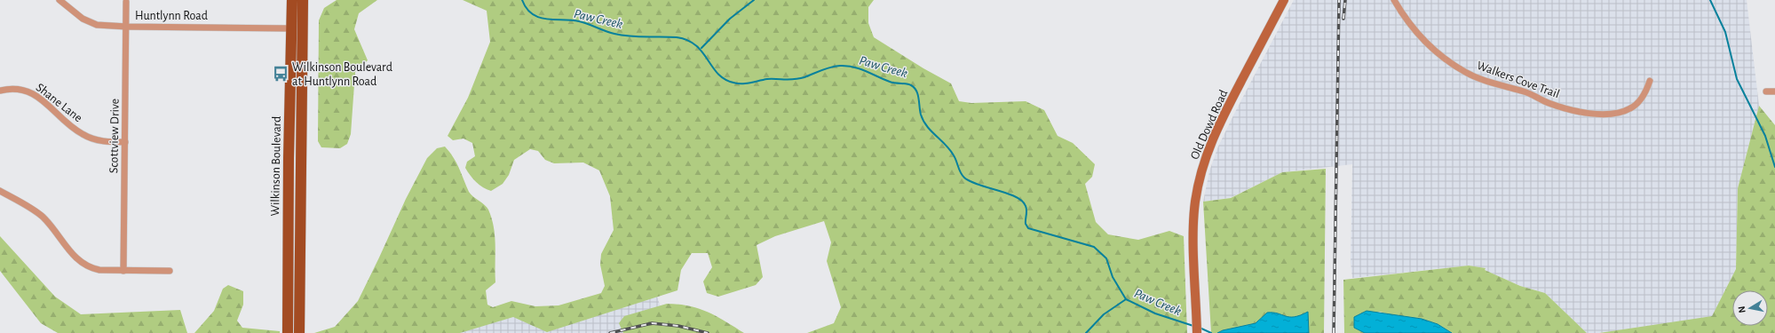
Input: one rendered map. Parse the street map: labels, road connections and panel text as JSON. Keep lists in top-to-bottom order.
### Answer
{
  "streets": {
    "main road": ["Wilkinson Boulevard"],
    "street": [
      "Huntlynn Road",
      "Walkers Cove Trail",
      "Shane Lane",
      "Old Dowd Road",
      "Scottview Drive"
    ]
  },
  "crossings": [
    ["Huntlynn Road", "Scottview Drive"],
    ["Huntlynn Road", "Wilkinson Boulevard"],
    ["Shane Lane", "Scottview Drive"]
  ],
  "water": ["Paw Creek"],
  "places": {
    "bus stop": ["Wilkinson Boulevard at Huntlynn Road"]
  },
  "north": "left"
}
